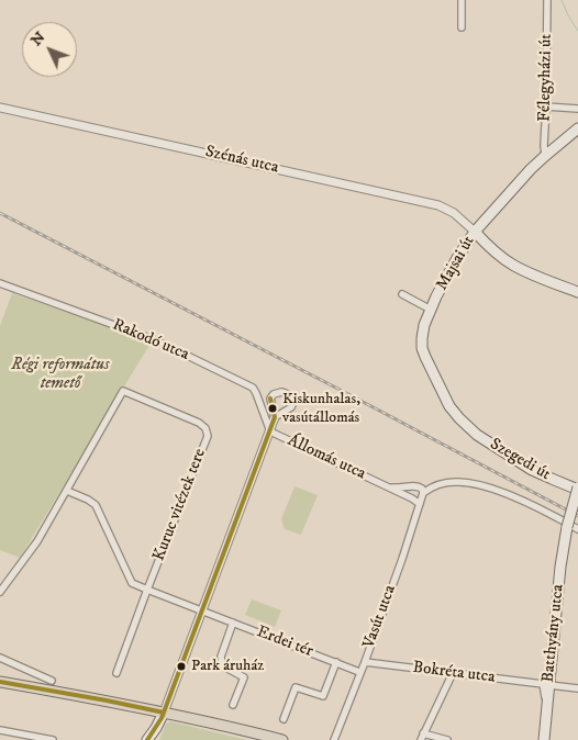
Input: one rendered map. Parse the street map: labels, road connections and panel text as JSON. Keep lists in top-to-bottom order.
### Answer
{
  "streets": {
    "main road": ["Majsai út", "Szegedi út", "Batthyány utca"],
    "street": [
      "Félegyházi út",
      "Szénás utca",
      "Rakodó utca",
      "Állomás utca",
      "Kuruc vitézek tere",
      "Vasút utca",
      "Erdei tér",
      "Bokréta utca"
    ]
  },
  "crossings": [
    ["Félegyházi út", "Majsai út"],
    ["Szénás utca", "Majsai út"],
    ["Majsai út", "Szegedi út"],
    ["Rakodó utca", "Állomás utca"],
    ["Állomás utca", "Vasút utca"],
    ["Szegedi út", "Batthyány utca"],
    ["Vasút utca", "Erdei tér"],
    ["Vasút utca", "Bokréta utca"],
    ["Batthyány utca", "Bokréta utca"]
  ],
  "parks": ["Régi református temető"],
  "places": ["Kiskunhalas, vasútállomás", "Park áruház"],
  "north": "top left"
}
